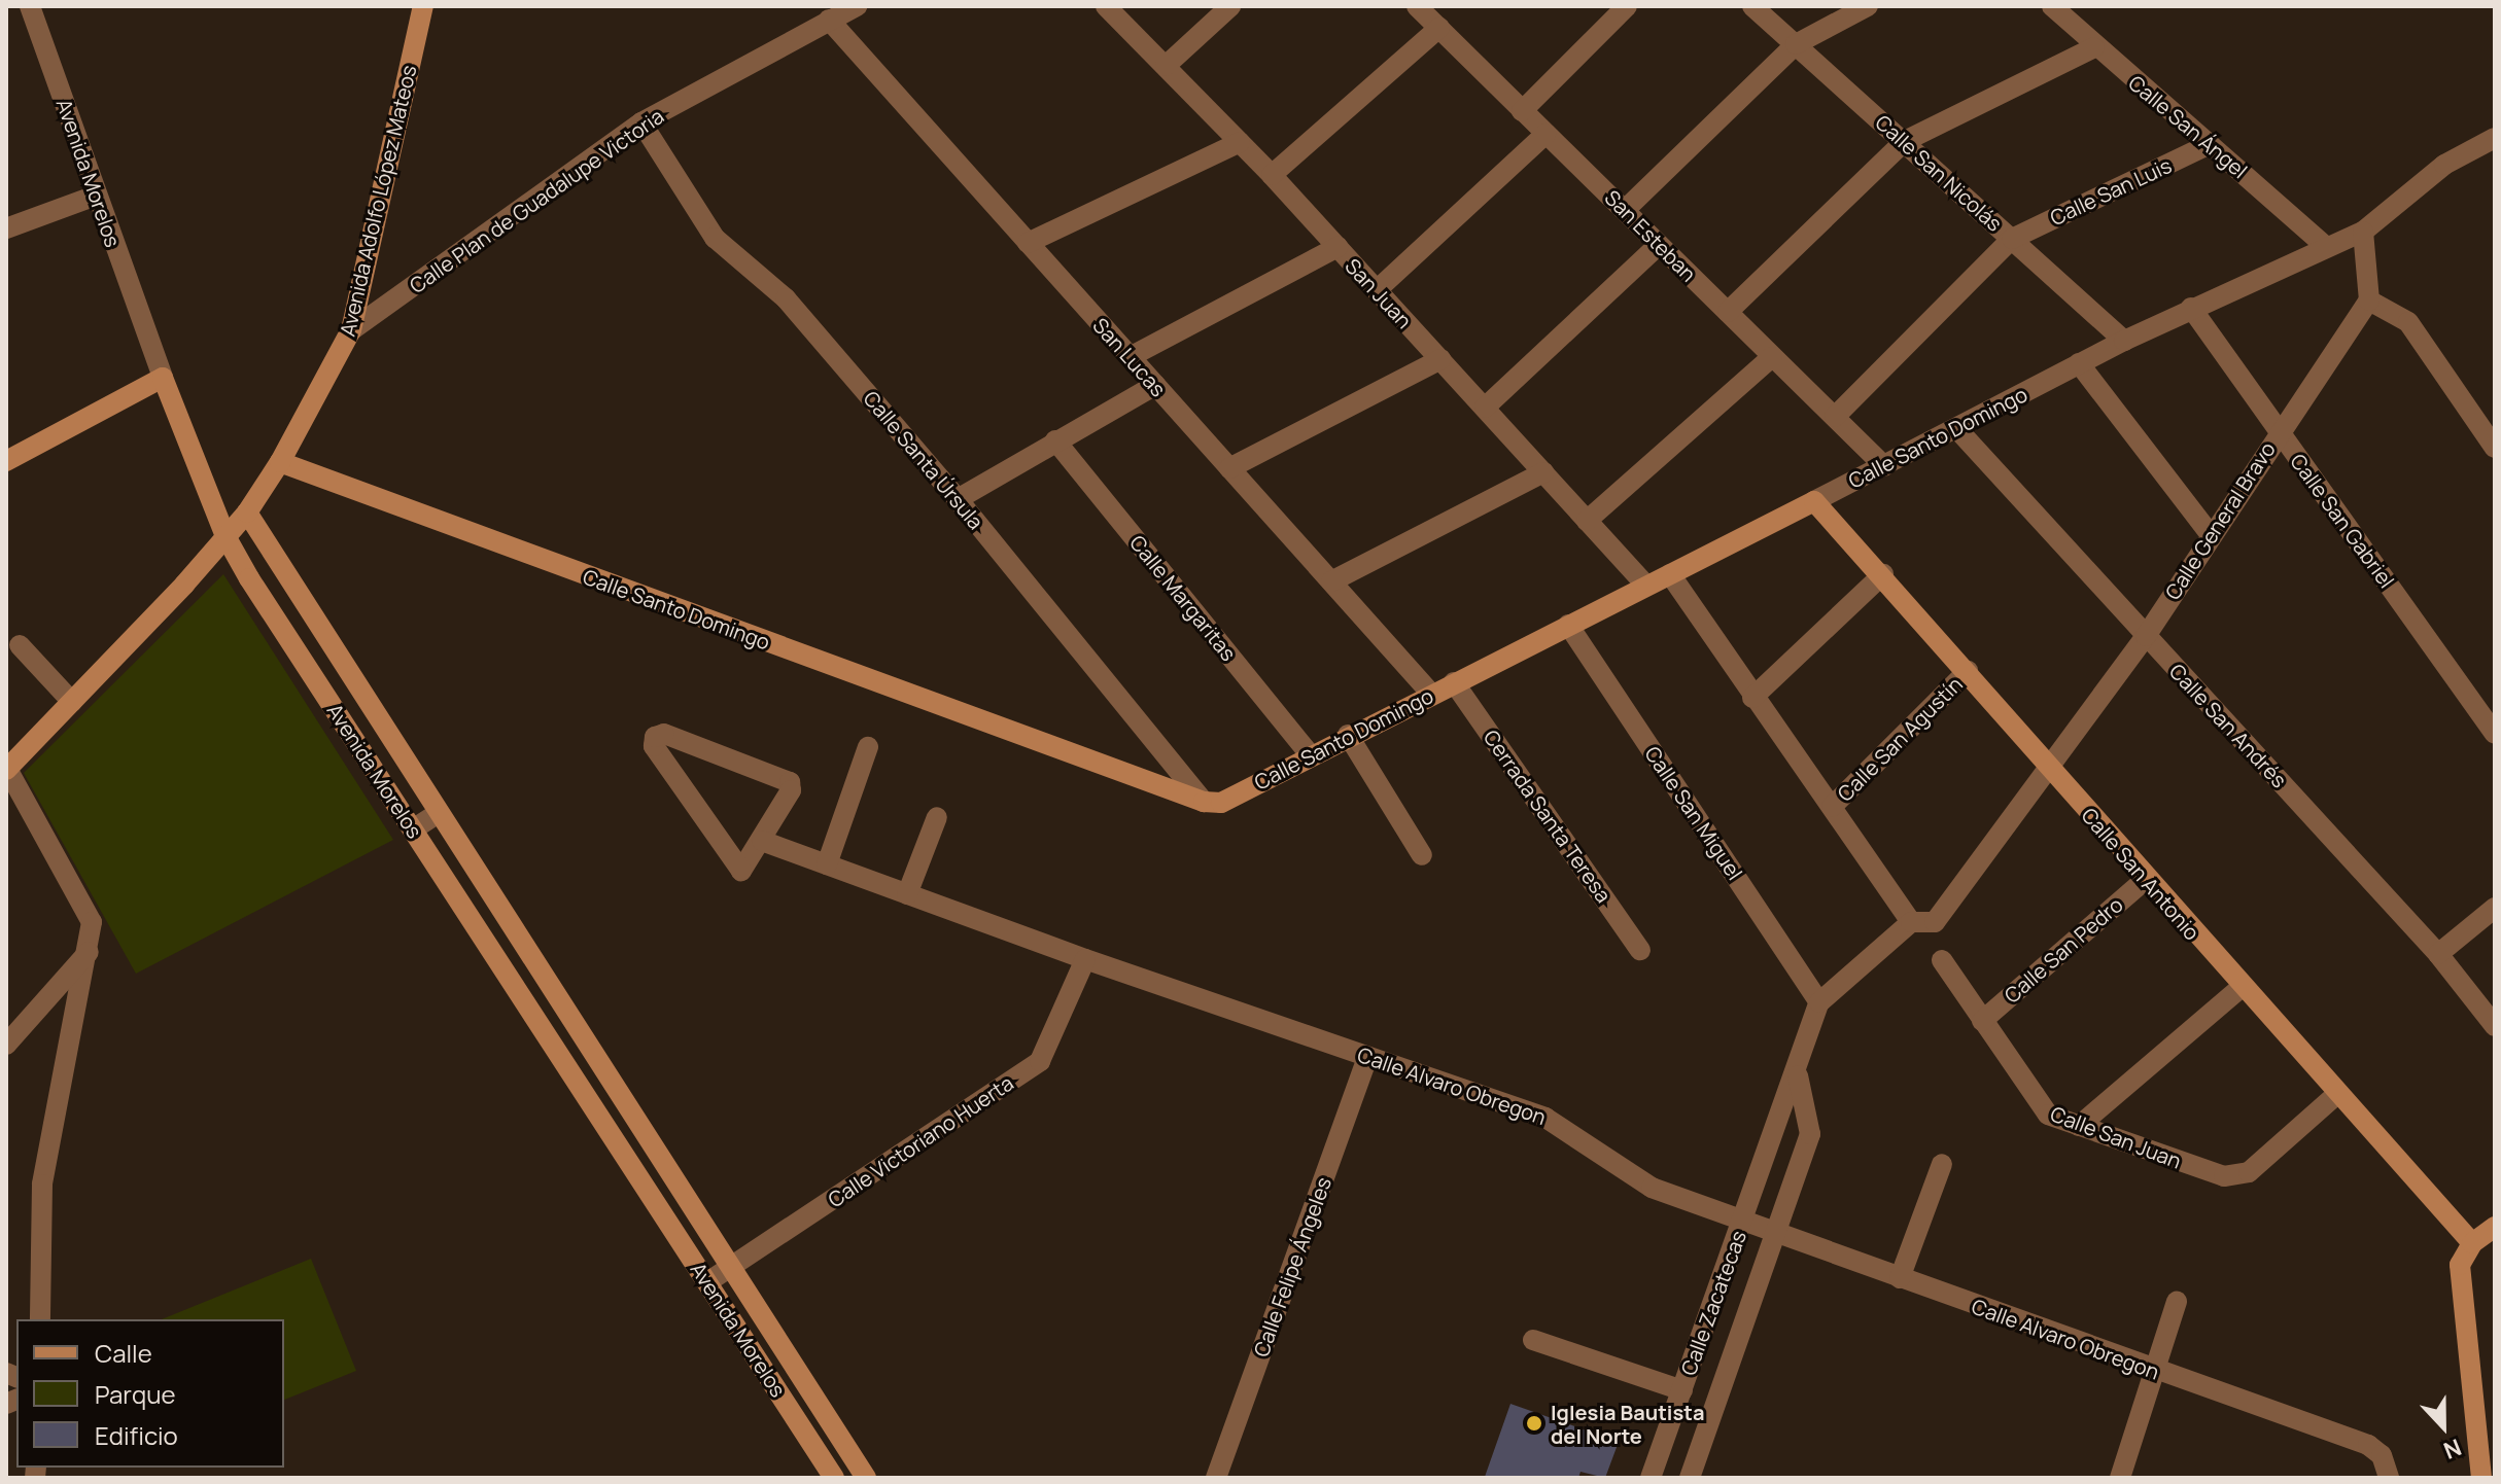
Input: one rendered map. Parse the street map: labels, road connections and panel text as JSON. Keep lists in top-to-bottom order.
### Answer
{
  "streets": {
    "main road": [
      "Avenida Morelos",
      "Avenida Adolfo López Mateos",
      "Calle Santo Domingo",
      "Calle San Antonio"
    ],
    "street": [
      "Calle San Ángel",
      "Calle San Nicolás",
      "Calle San Luis",
      "Calle Plan de Guadalupe Victoria",
      "San Esteban",
      "San Juan",
      "San Lucas",
      "Calle Santa Úrsula",
      "Calle General Bravo",
      "Calle San Gabriel",
      "Calle Margaritas",
      "Calle San Andrés",
      "Calle San Agustín",
      "Calle San Miguel",
      "Cerrada Santa Teresa",
      "Calle San Pedro",
      "Calle Alvaro Obregon",
      "Calle San Juan",
      "Calle Victoriano Huerta",
      "Calle Felipe Ángeles",
      "Calle Zacatecas"
    ]
  },
  "crossings": [
    ["Calle San Ángel", "Calle San Luis"],
    ["Calle San Ángel", "Calle Santo Domingo"],
    ["Avenida Morelos", "Avenida Adolfo López Mateos"],
    ["Avenida Morelos", "Calle Victoriano Huerta"],
    ["Calle San Nicolás", "Calle San Luis"],
    ["Calle San Nicolás", "Calle Santo Domingo"],
    ["Calle San Luis", "San Esteban"],
    ["Avenida Adolfo López Mateos", "Calle Plan de Guadalupe Victoria"],
    ["Avenida Adolfo López Mateos", "Calle Santo Domingo"],
    ["Calle Plan de Guadalupe Victoria", "San Lucas"],
    ["Calle Plan de Guadalupe Victoria", "Calle Santa Úrsula"],
    ["San Esteban", "Calle Santo Domingo"],
    ["San Juan", "Calle Santo Domingo"],
    ["San Lucas", "Calle Santo Domingo"],
    ["Calle Santo Domingo", "Calle Santa Úrsula"],
    ["Calle Santo Domingo", "Calle San Gabriel"],
    ["Calle Santo Domingo", "Calle Margaritas"],
    ["Calle Santo Domingo", "Calle San Andrés"],
    ["Calle Santo Domingo", "Calle San Miguel"],
    ["Calle Santo Domingo", "Cerrada Santa Teresa"],
    ["Calle Santo Domingo", "Calle San Antonio"],
    ["Calle General Bravo", "Calle San Gabriel"],
    ["Calle General Bravo", "Calle San Andrés"],
    ["Calle General Bravo", "Calle San Miguel"],
    ["Calle General Bravo", "Calle San Antonio"],
    ["Calle General Bravo", "Calle Zacatecas"],
    ["Calle San Agustín", "Calle San Antonio"],
    ["Calle San Miguel", "Calle Zacatecas"],
    ["Calle San Antonio", "Calle San Pedro"],
    ["Calle San Antonio", "Calle San Juan"],
    ["Calle San Pedro", "Calle San Juan"],
    ["Calle Alvaro Obregon", "Calle Victoriano Huerta"],
    ["Calle Alvaro Obregon", "Calle Felipe Ángeles"],
    ["Calle Alvaro Obregon", "Calle Zacatecas"]
  ],
  "places": ["Iglesia Bautista del Norte"],
  "legend": ["Calle", "Parque", "Edificio"],
  "north": "bottom"
}
